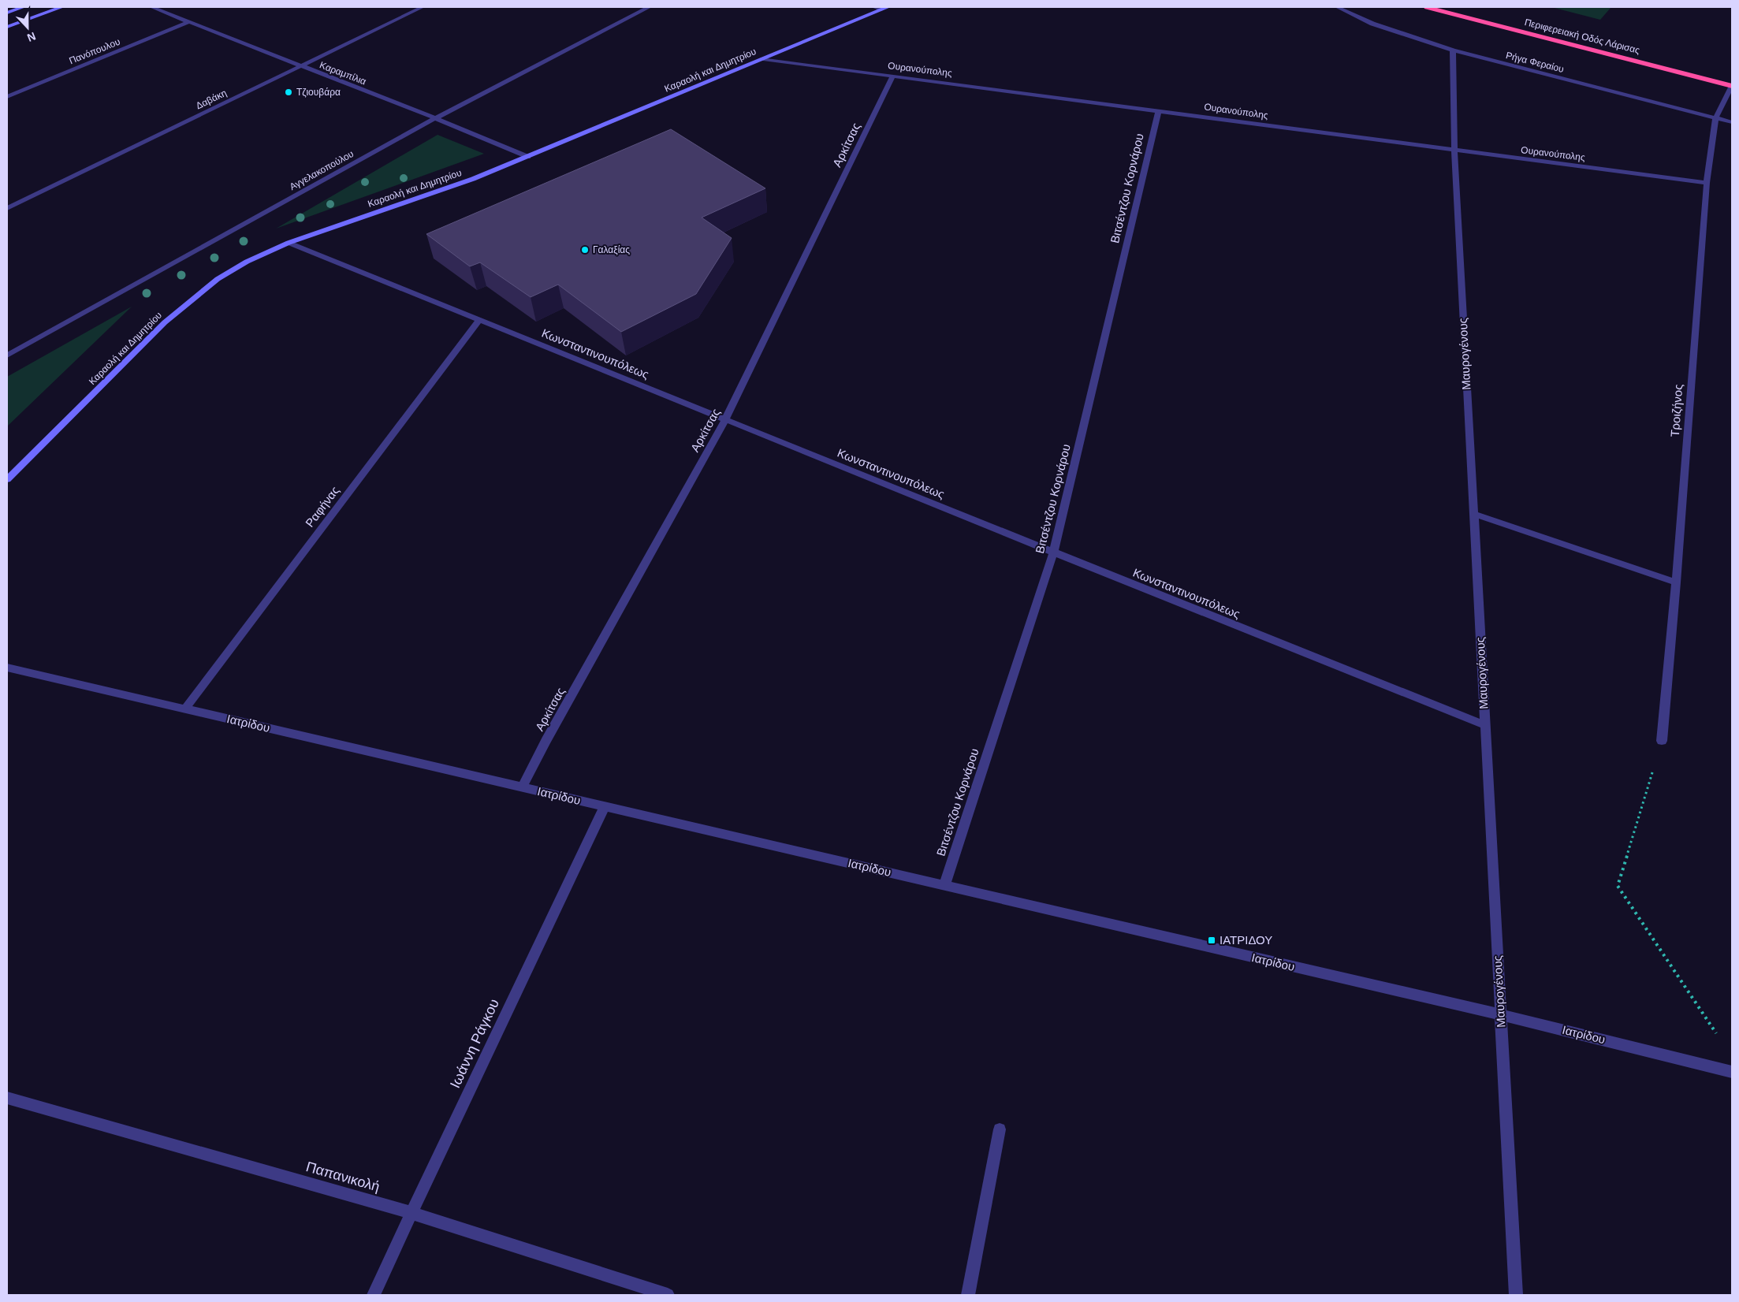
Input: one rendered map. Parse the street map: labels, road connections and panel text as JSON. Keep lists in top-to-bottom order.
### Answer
{
  "streets": {
    "highway": ["Περιφερειακή Οδός Λάρισας"],
    "street": [
      "Πανόπουλου",
      "Ρήγα Φεραίου",
      "Ουρανούπολης",
      "Καραολή και Δημητρίου",
      "Καραμπίλια",
      "Δαβάκη",
      "Αρκίτσας",
      "Αγγελακοπούλου",
      "Βιτσέντζου Κορνάρου",
      "Κωνσταντινουπόλεως",
      "Μαυρογένους",
      "Τρoιζήνος",
      "Ραφήνας",
      "Ιατρίδου",
      "Ιωάννη Ράγκου",
      "Παπανικολή"
    ]
  },
  "crossings": [
    ["Περιφερειακή Οδός Λάρισας", "Τρoιζήνος"],
    ["Πανόπουλου", "Καραμπίλια"],
    ["Ρήγα Φεραίου", "Μαυρογένους"],
    ["Ρήγα Φεραίου", "Τρoιζήνος"],
    ["Ουρανούπολης", "Καραολή και Δημητρίου"],
    ["Ουρανούπολης", "Αρκίτσας"],
    ["Ουρανούπολης", "Βιτσέντζου Κορνάρου"],
    ["Ουρανούπολης", "Μαυρογένους"],
    ["Ουρανούπολης", "Τρoιζήνος"],
    ["Καραολή και Δημητρίου", "Καραμπίλια"],
    ["Καραολή και Δημητρίου", "Κωνσταντινουπόλεως"],
    ["Καραμπίλια", "Δαβάκη"],
    ["Καραμπίλια", "Αγγελακοπούλου"],
    ["Αρκίτσας", "Κωνσταντινουπόλεως"],
    ["Αρκίτσας", "Ιατρίδου"],
    ["Βιτσέντζου Κορνάρου", "Κωνσταντινουπόλεως"],
    ["Βιτσέντζου Κορνάρου", "Ιατρίδου"],
    ["Κωνσταντινουπόλεως", "Μαυρογένους"],
    ["Κωνσταντινουπόλεως", "Ραφήνας"],
    ["Μαυρογένους", "Ιατρίδου"],
    ["Ραφήνας", "Ιατρίδου"],
    ["Ιατρίδου", "Ιωάννη Ράγκου"],
    ["Ιωάννη Ράγκου", "Παπανικολή"]
  ],
  "places": {
    "other": ["Τζιουβάρα", "Γαλαξίας"],
    "transit": ["ΙΑΤΡΙΔΟΥ"]
  },
  "north": "bottom"
}
